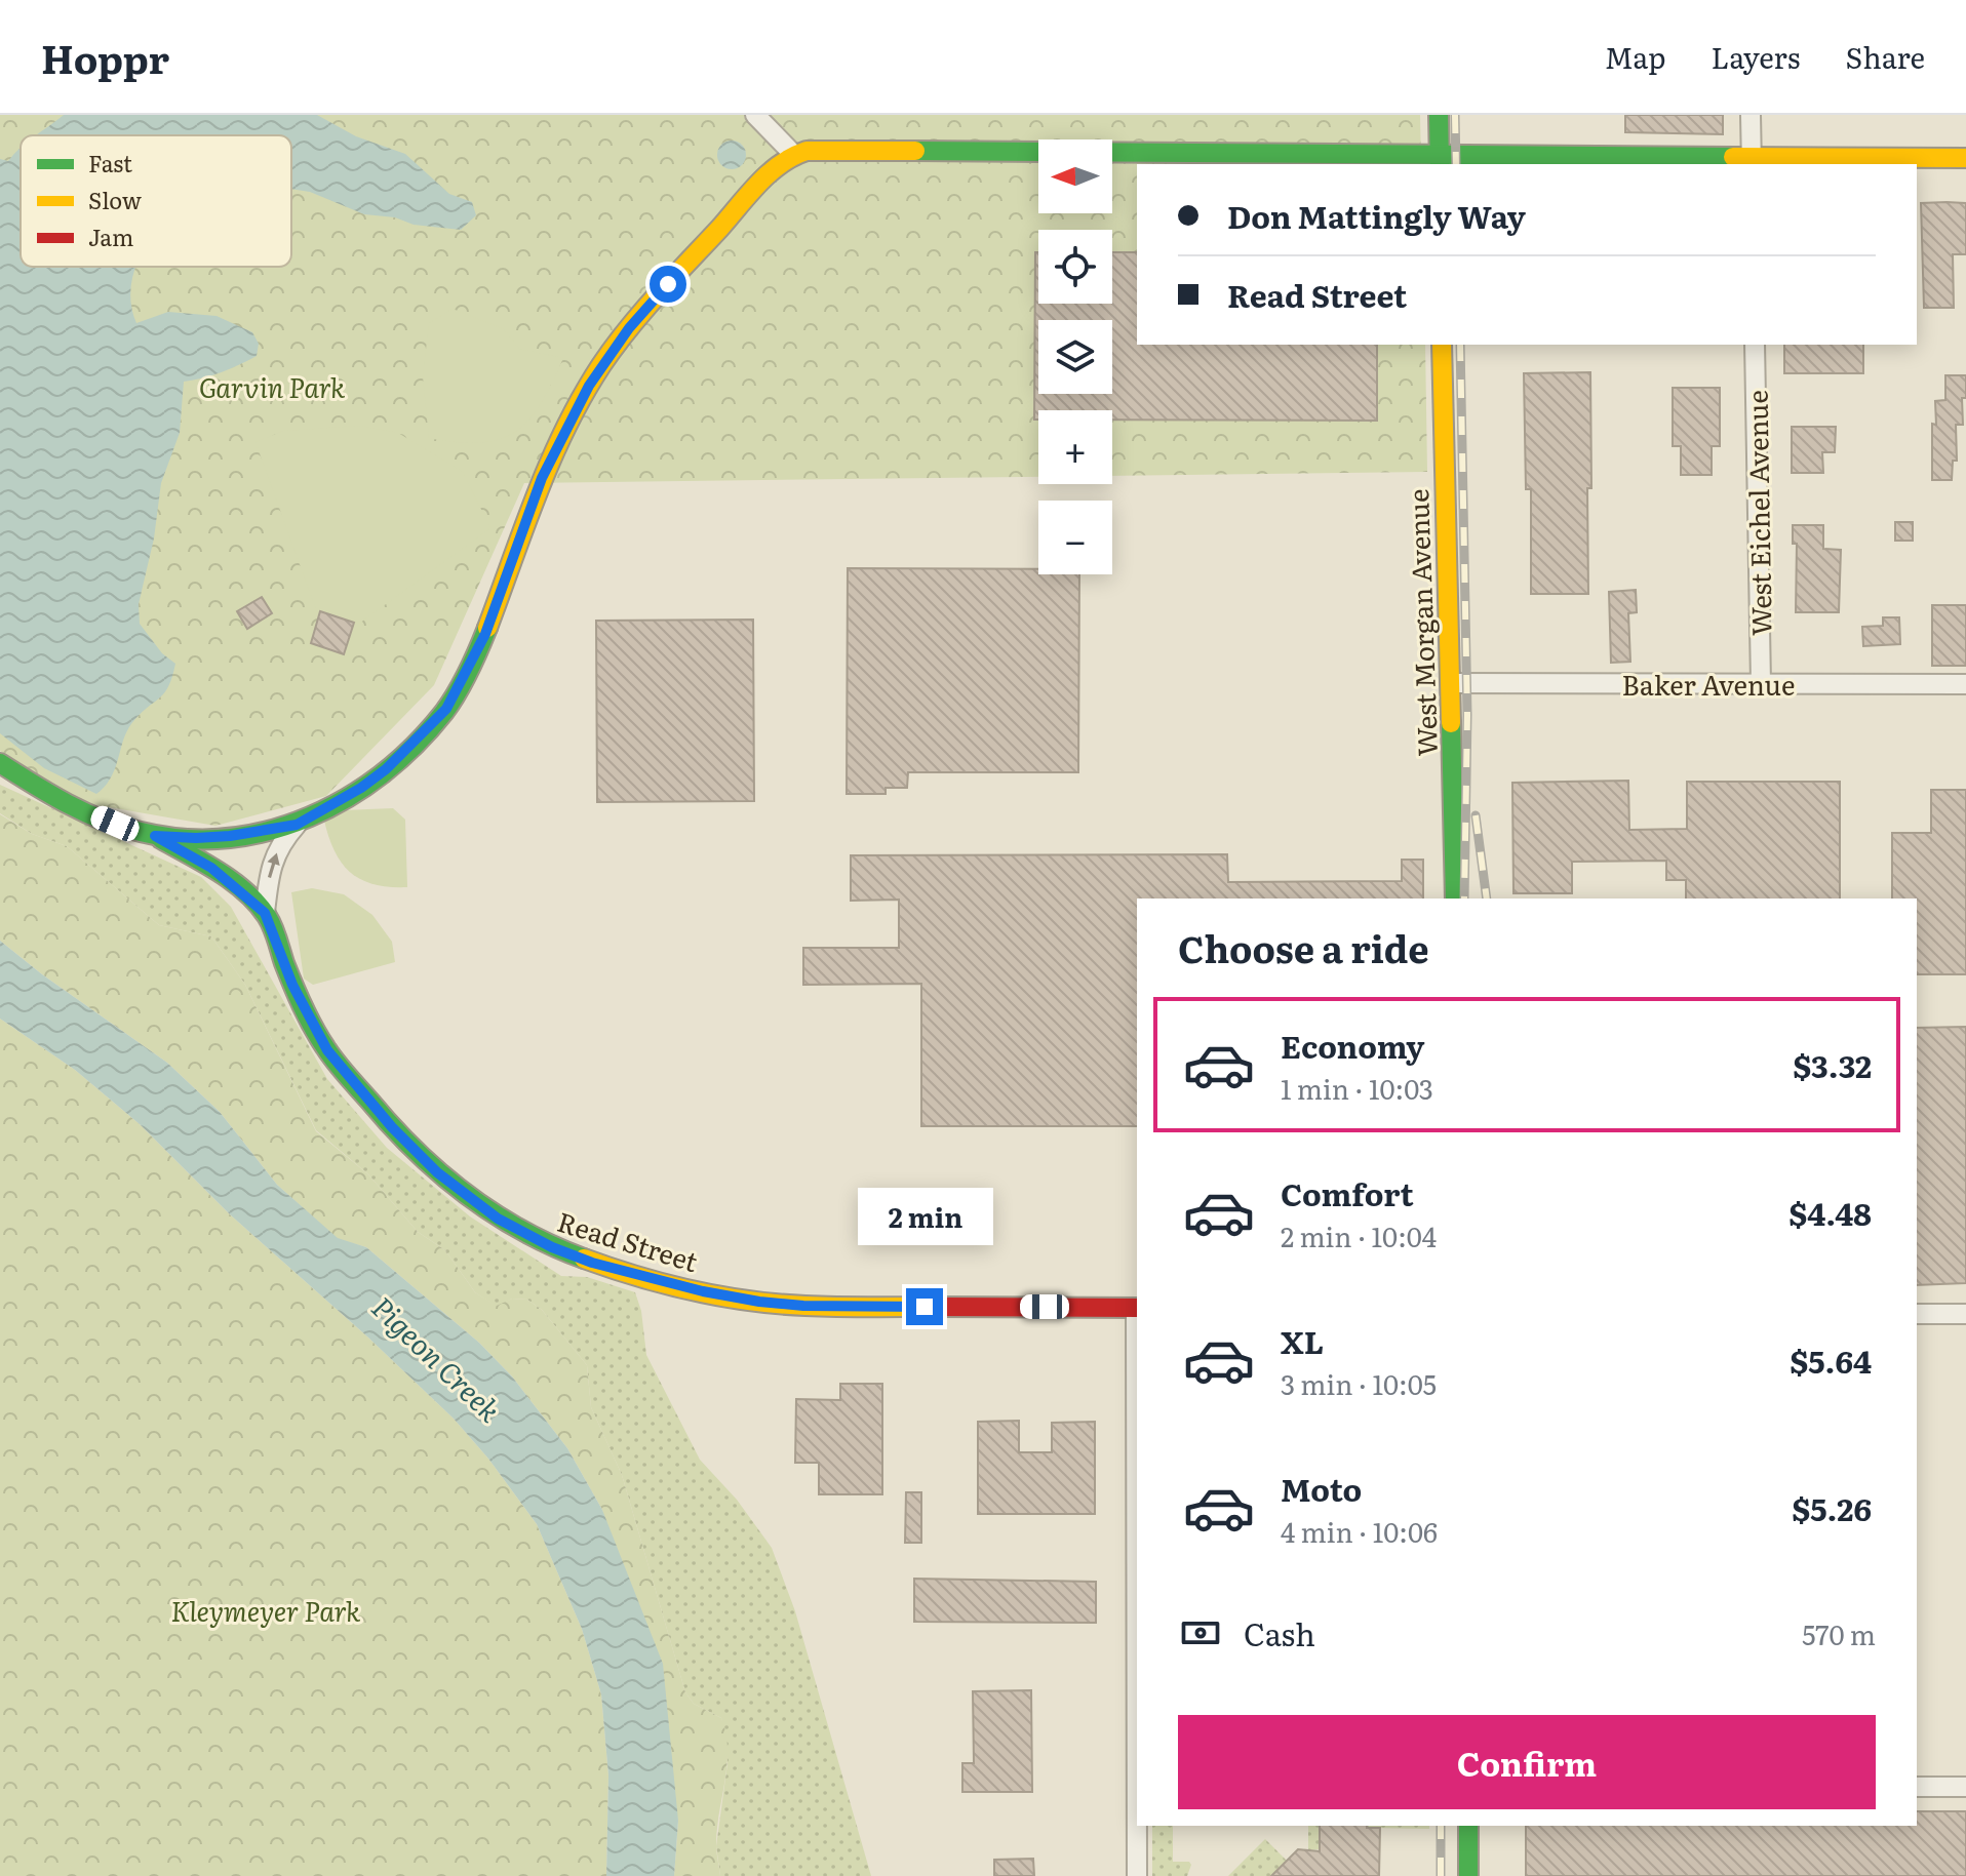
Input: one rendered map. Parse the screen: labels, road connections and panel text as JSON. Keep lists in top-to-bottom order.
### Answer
{
  "streets": {
    "street": [
      "West Eichel Avenue",
      "West Morgan Avenue",
      "Baker Avenue",
      "Read Street"
    ]
  },
  "crossings": [
    ["West Eichel Avenue", "Baker Avenue"],
    ["West Morgan Avenue", "Baker Avenue"]
  ],
  "water": ["Pigeon Creek"],
  "parks": ["Garvin Park", "Kleymeyer Park"],
  "legend": ["Fast", "Slow", "Jam"],
  "north": "left",
  "page": {
    "header": "Hoppr",
    "nav": ["Map", "Layers", "Share"],
    "map_buttons": ["+", "−"],
    "banner": ["Don Mattingly Way", "Read Street"],
    "heading": "Choose a ride",
    "list": [
      {
        "name": "Economy",
        "note": "1 min · 10:03",
        "value": "$3.32"
      },
      {
        "name": "Comfort",
        "note": "2 min · 10:04",
        "value": "$4.48"
      },
      {
        "name": "XL",
        "note": "3 min · 10:05",
        "value": "$5.64"
      },
      {
        "name": "Moto",
        "note": "4 min · 10:06",
        "value": "$5.26"
      }
    ],
    "bubble": "2 min",
    "pay": ["Cash", "570 m"],
    "buttons": "Confirm"
  }
}
